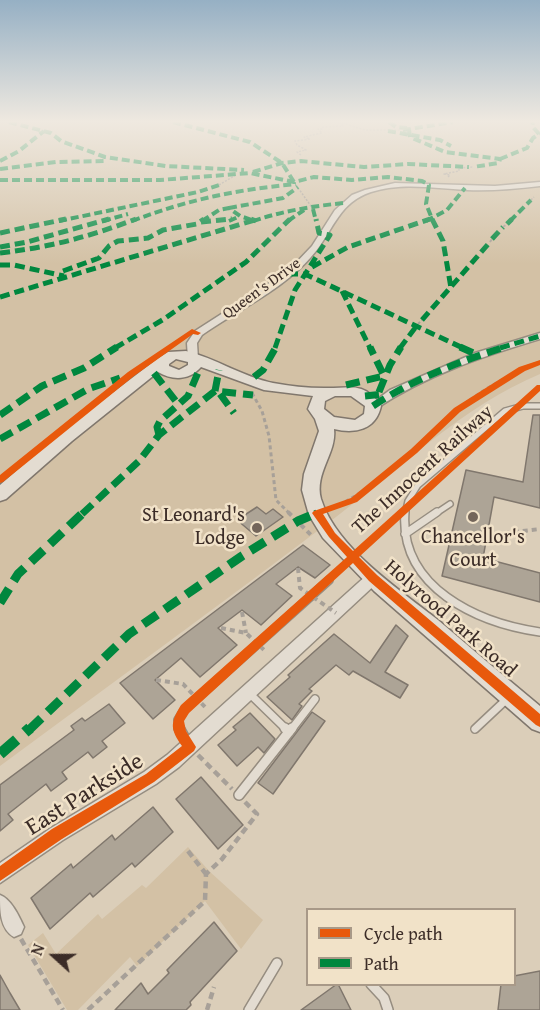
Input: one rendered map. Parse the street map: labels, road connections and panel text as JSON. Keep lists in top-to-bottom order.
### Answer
{
  "streets": {
    "street": ["Queen's Drive", "Holyrood Park Road", "East Parkside"],
    "cycle path": ["The Innocent Railway"]
  },
  "crossings": [
    ["Holyrood Park Road", "East Parkside"]
  ],
  "places": ["Chancellor's Court", "St Leonard's Lodge"],
  "legend": ["Cycle path", "Path"],
  "north": "left"
}
